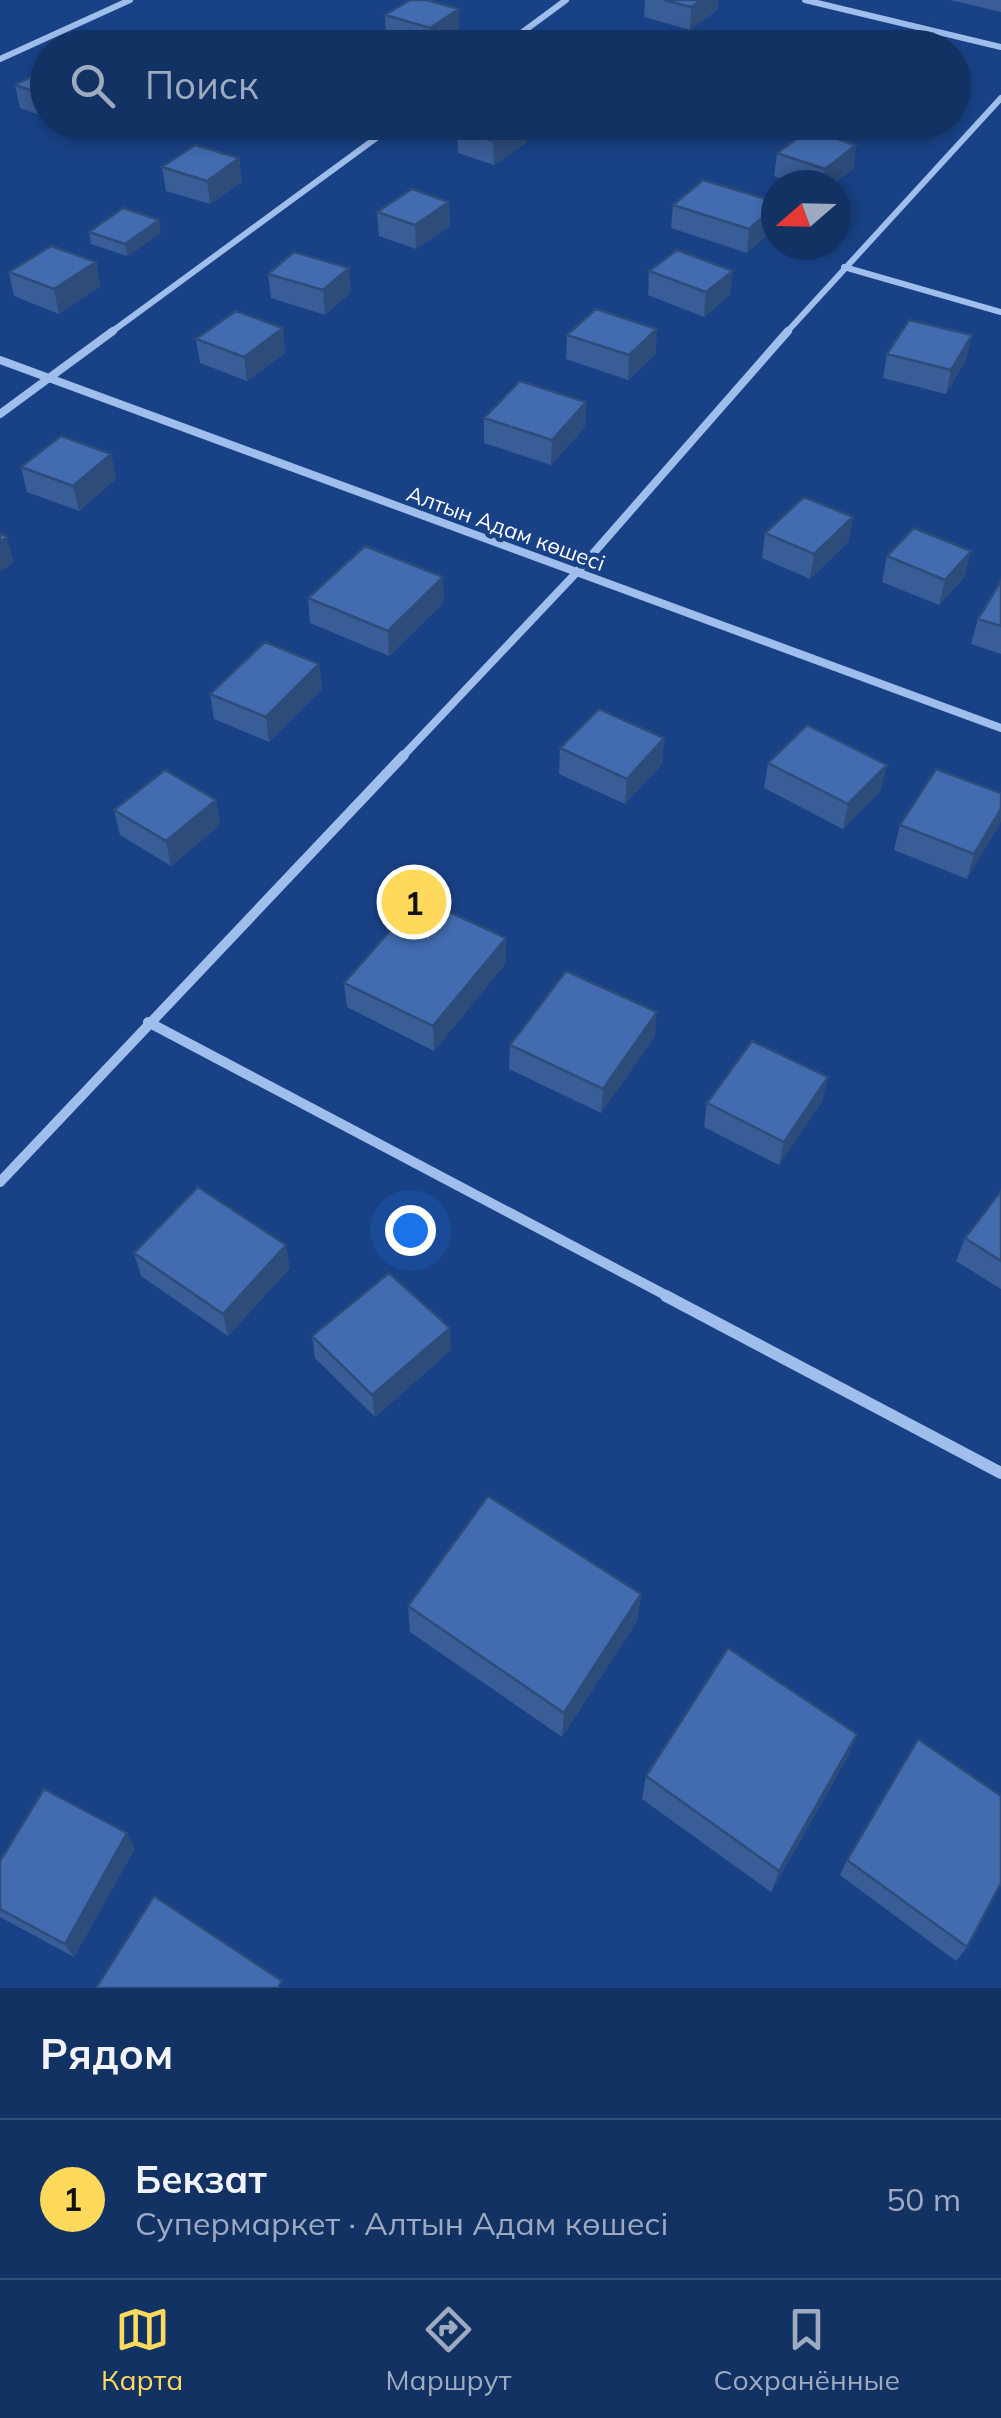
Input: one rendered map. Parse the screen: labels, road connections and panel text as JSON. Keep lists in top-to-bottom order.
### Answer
{
  "streets": {
    "street": ["Алтын Адам көшесі"]
  },
  "north": "left",
  "page": {
    "search": "Поиск",
    "pins": "1",
    "heading": "Рядом",
    "list": [
      {
        "mark": "1",
        "name": "Бекзат",
        "note": "Супермаркет · Алтын Адам көшесі",
        "value": "50 m"
      }
    ],
    "nav": ["Карта", "Маршрут", "Сохранённые"]
  }
}
